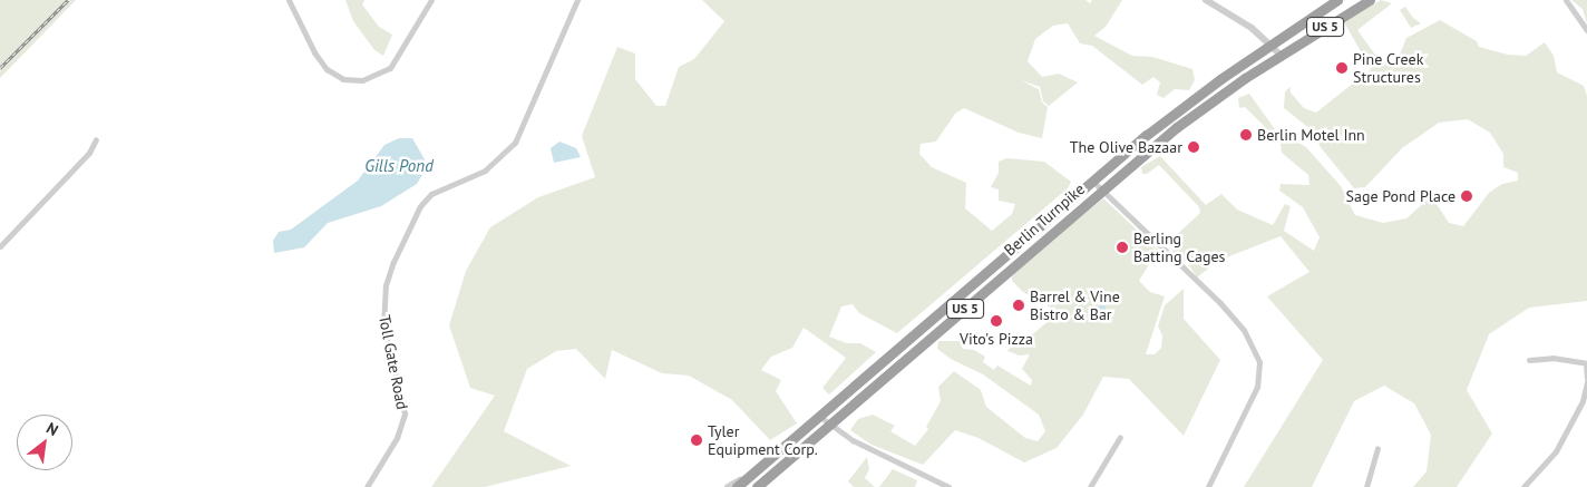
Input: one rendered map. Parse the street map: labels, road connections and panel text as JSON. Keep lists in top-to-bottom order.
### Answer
{
  "streets": {
    "highway": ["US 5", "Berlin Turnpike"],
    "street": ["Toll Gate Road"]
  },
  "water": ["Gills Pond"],
  "places": [
    "Pine Creek Structures",
    "Berlin Motel Inn",
    "The Olive Bazaar",
    "Sage Pond Place",
    "Berling Batting Cages",
    "Barrel & Vine Bistro & Bar",
    "Vito's Pizza",
    "Tyler Equipment Corp."
  ],
  "north": "top right"
}
